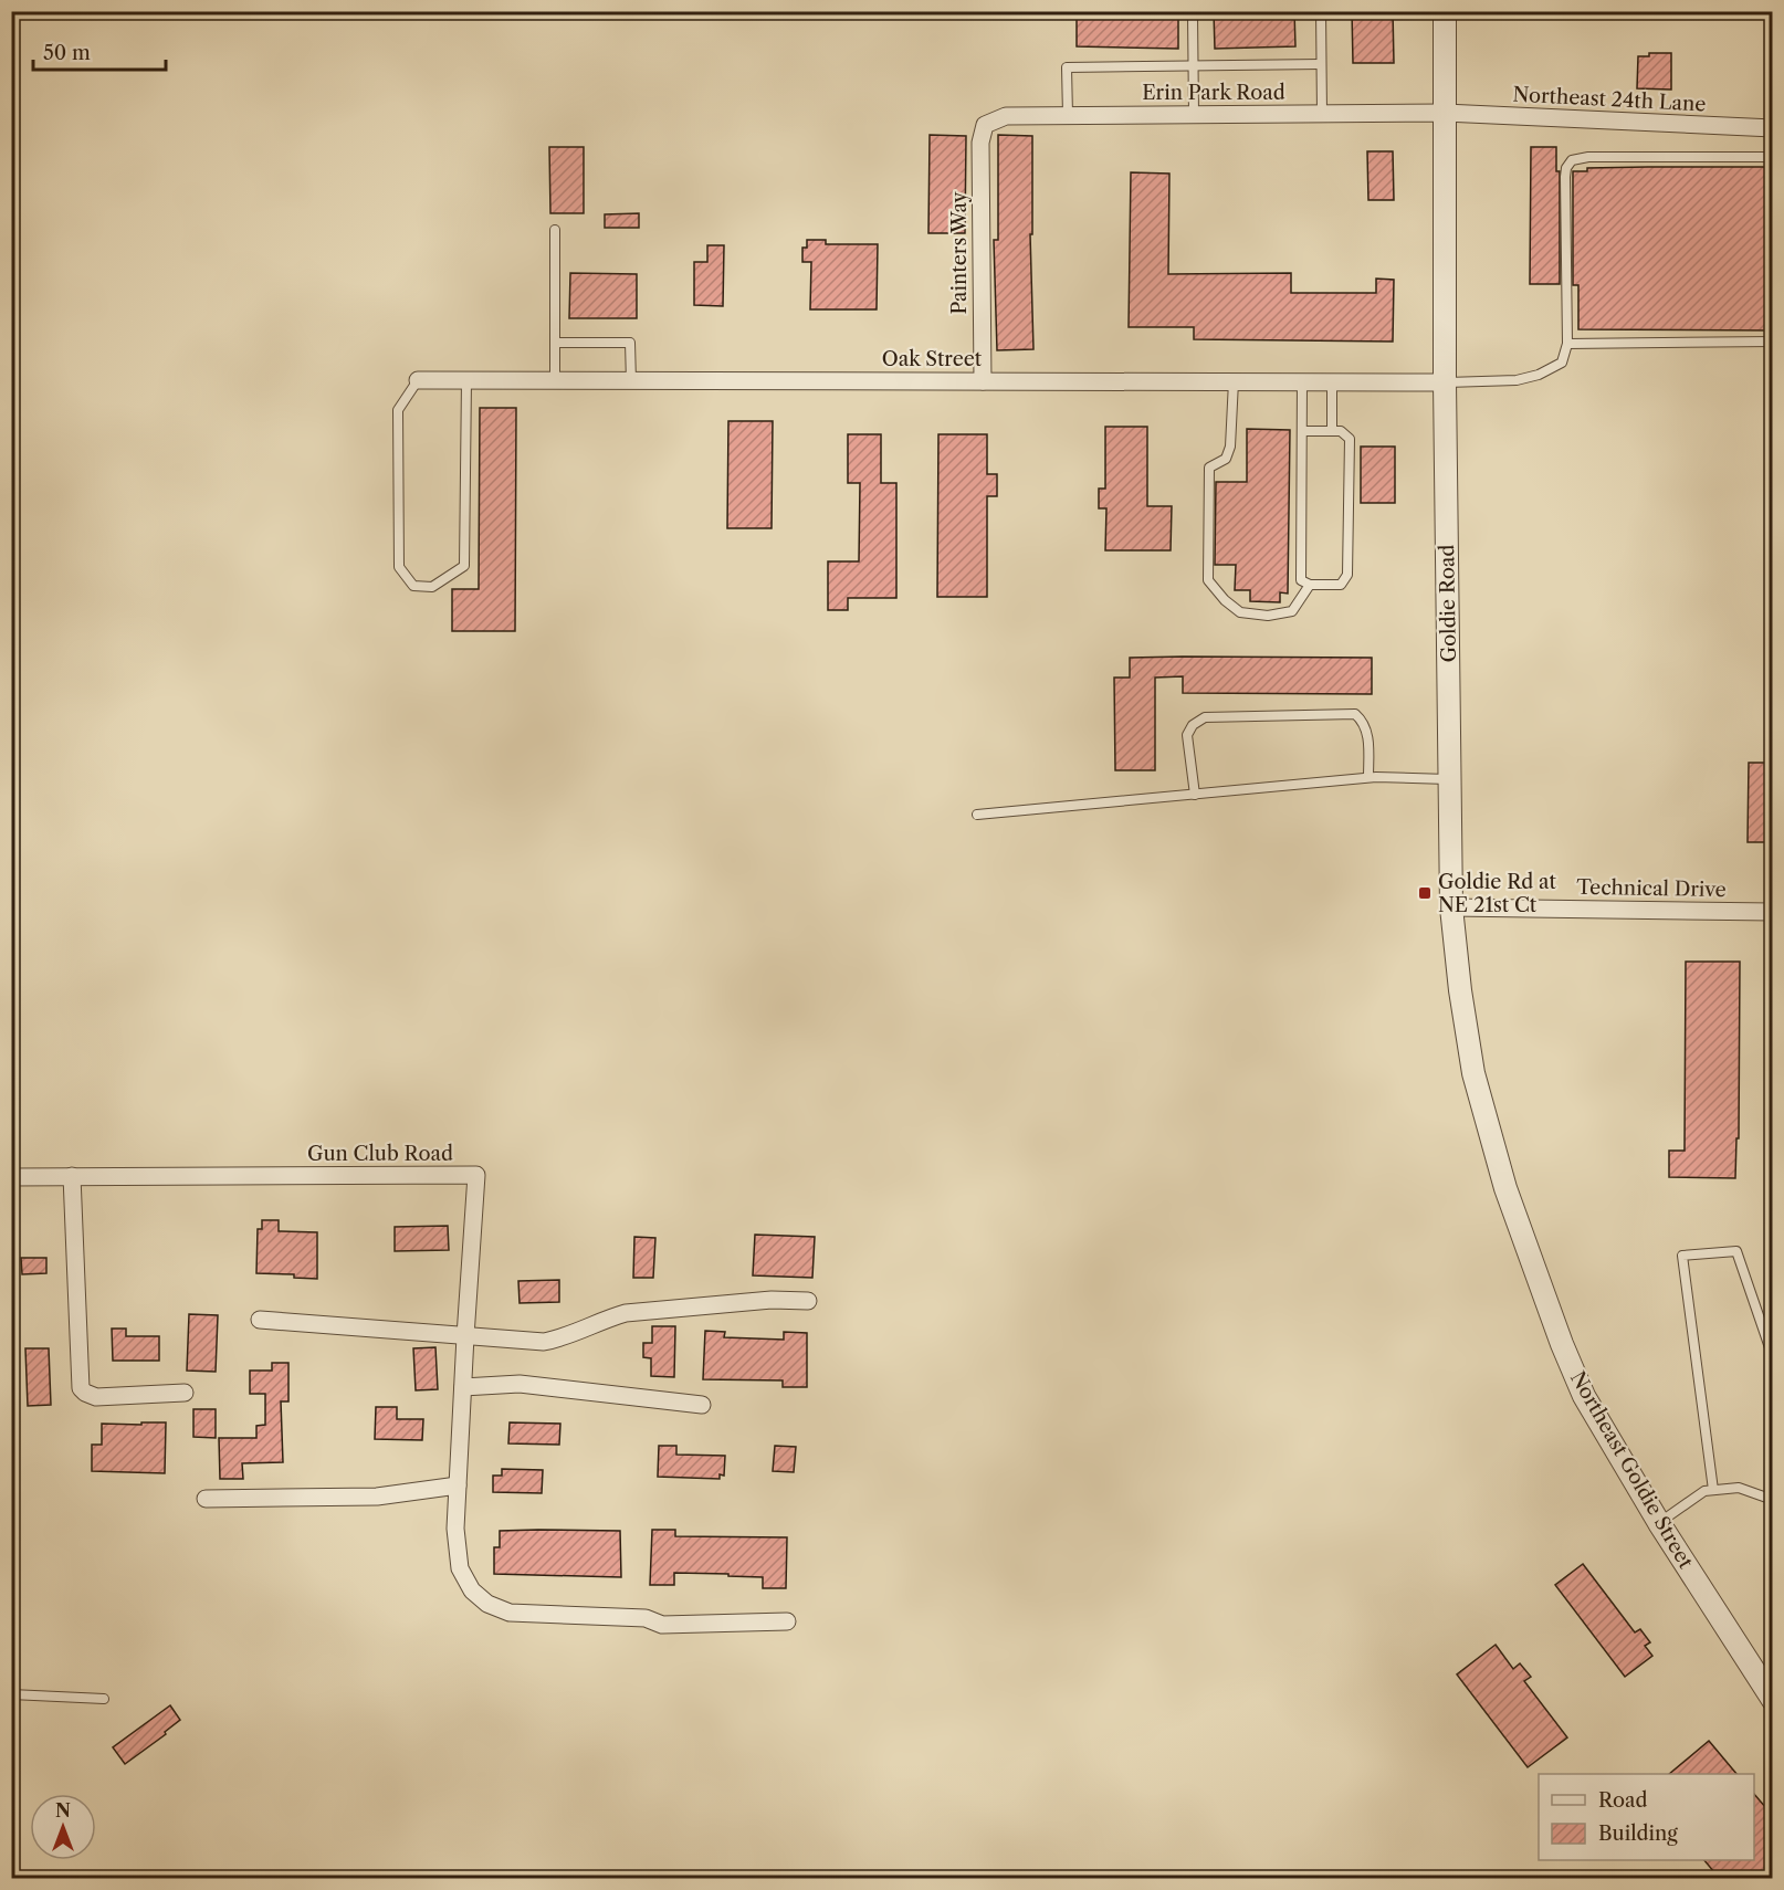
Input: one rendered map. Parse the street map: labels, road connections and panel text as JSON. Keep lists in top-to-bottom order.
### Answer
{
  "streets": {
    "street": [
      "Erin Park Road",
      "Northeast 24th Lane",
      "Painters Way",
      "Oak Street",
      "Goldie Road",
      "Technical Drive",
      "Gun Club Road",
      "Northeast Goldie Street"
    ]
  },
  "crossings": [
    ["Erin Park Road", "Northeast 24th Lane"],
    ["Erin Park Road", "Painters Way"],
    ["Erin Park Road", "Goldie Road"],
    ["Northeast 24th Lane", "Goldie Road"],
    ["Painters Way", "Oak Street"],
    ["Oak Street", "Goldie Road"],
    ["Goldie Road", "Technical Drive"],
    ["Goldie Road", "Northeast Goldie Street"]
  ],
  "places": {
    "transit": ["Goldie Rd at NE 21st Ct"]
  },
  "legend": ["Road", "Building"],
  "scale_bar": "50 m",
  "north": "top"
}
